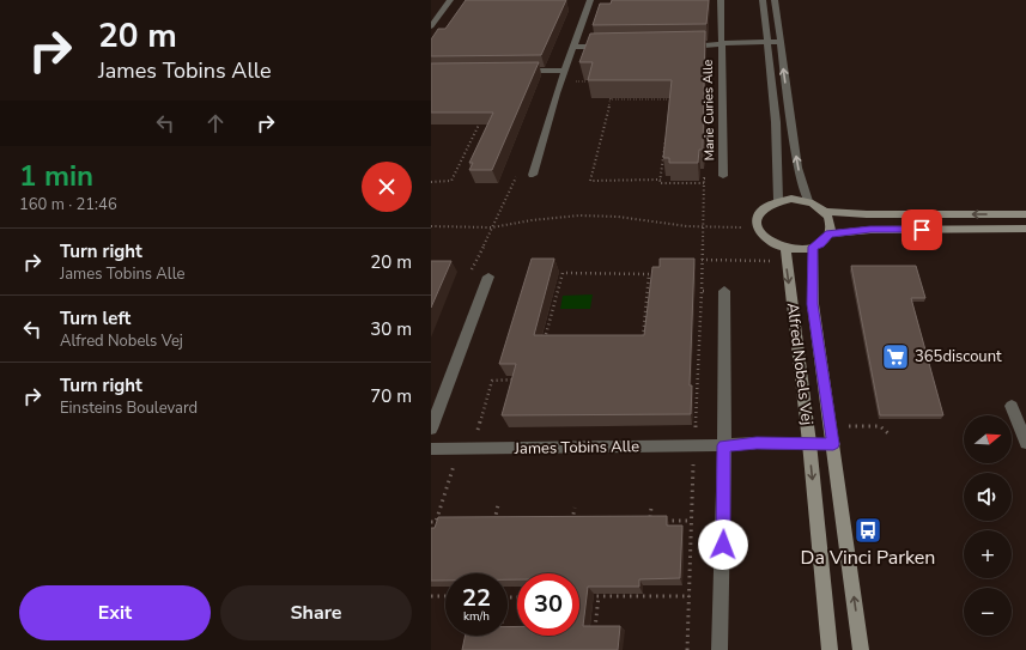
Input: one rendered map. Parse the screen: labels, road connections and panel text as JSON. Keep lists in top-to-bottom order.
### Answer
{
  "streets": {
    "street": ["Marie Curies Alle", "Alfred Nobels Vej", "James Tobins Alle"]
  },
  "crossings": [
    ["Alfred Nobels Vej", "James Tobins Alle"]
  ],
  "places": {
    "supermarket": ["365discount"],
    "bus stop": ["Da Vinci Parken"]
  },
  "north": "right",
  "page": {
    "turn": ["20 m", "James Tobins Alle"],
    "heading": ["1 min", "160 m · 21:46"],
    "list": [
      {
        "name": "Turn right",
        "note": "James Tobins Alle",
        "value": "20 m"
      },
      {
        "name": "Turn left",
        "note": "Alfred Nobels Vej",
        "value": "30 m"
      },
      {
        "name": "Turn right",
        "note": "Einsteins Boulevard",
        "value": "70 m"
      }
    ],
    "map_buttons": ["+", "−"],
    "speed": "22 km/h",
    "limit": "30",
    "buttons": ["Exit", "Share"]
  }
}
